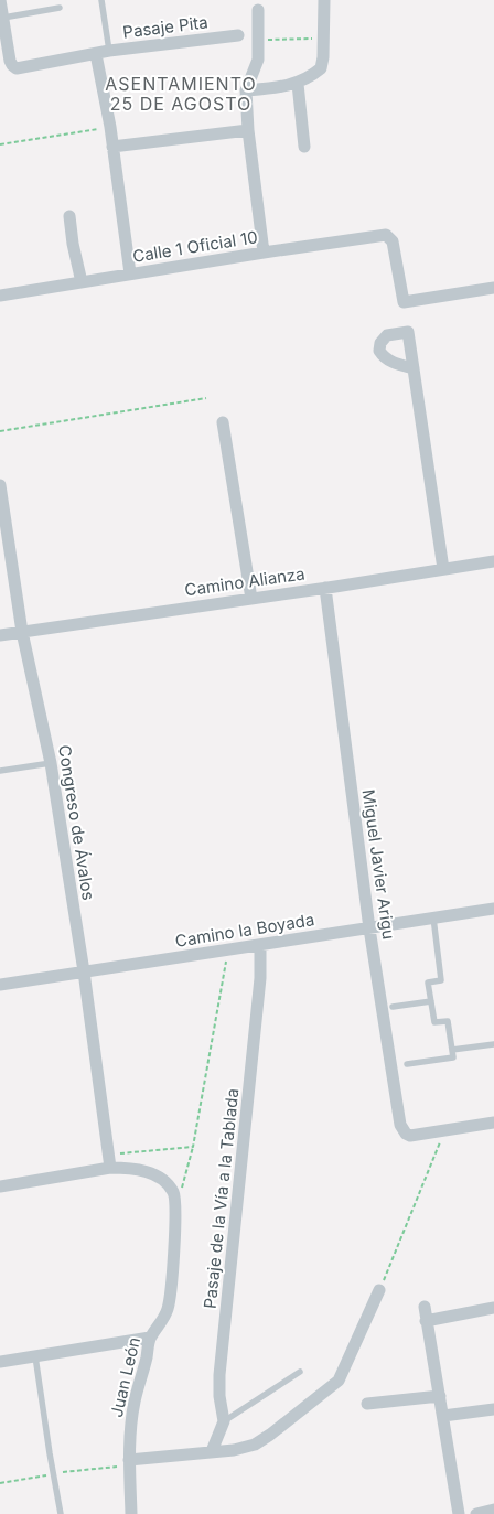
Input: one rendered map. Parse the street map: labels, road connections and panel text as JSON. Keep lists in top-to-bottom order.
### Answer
{
  "streets": {
    "street": [
      "Pasaje Pita",
      "Calle 1 Oficial 10",
      "Camino Alianza",
      "Congreso de Ávalos",
      "Miguel Javier Arigu",
      "Camino la Boyada",
      "Pasaje de la Vía a la Tablada",
      "Juan León"
    ]
  },
  "crossings": [
    ["Camino Alianza", "Congreso de Ávalos"],
    ["Camino Alianza", "Miguel Javier Arigu"],
    ["Congreso de Ávalos", "Camino la Boyada"],
    ["Miguel Javier Arigu", "Camino la Boyada"],
    ["Camino la Boyada", "Pasaje de la Vía a la Tablada"]
  ],
  "districts": ["ASENTAMIENTO 25 DE AGOSTO"]
}
